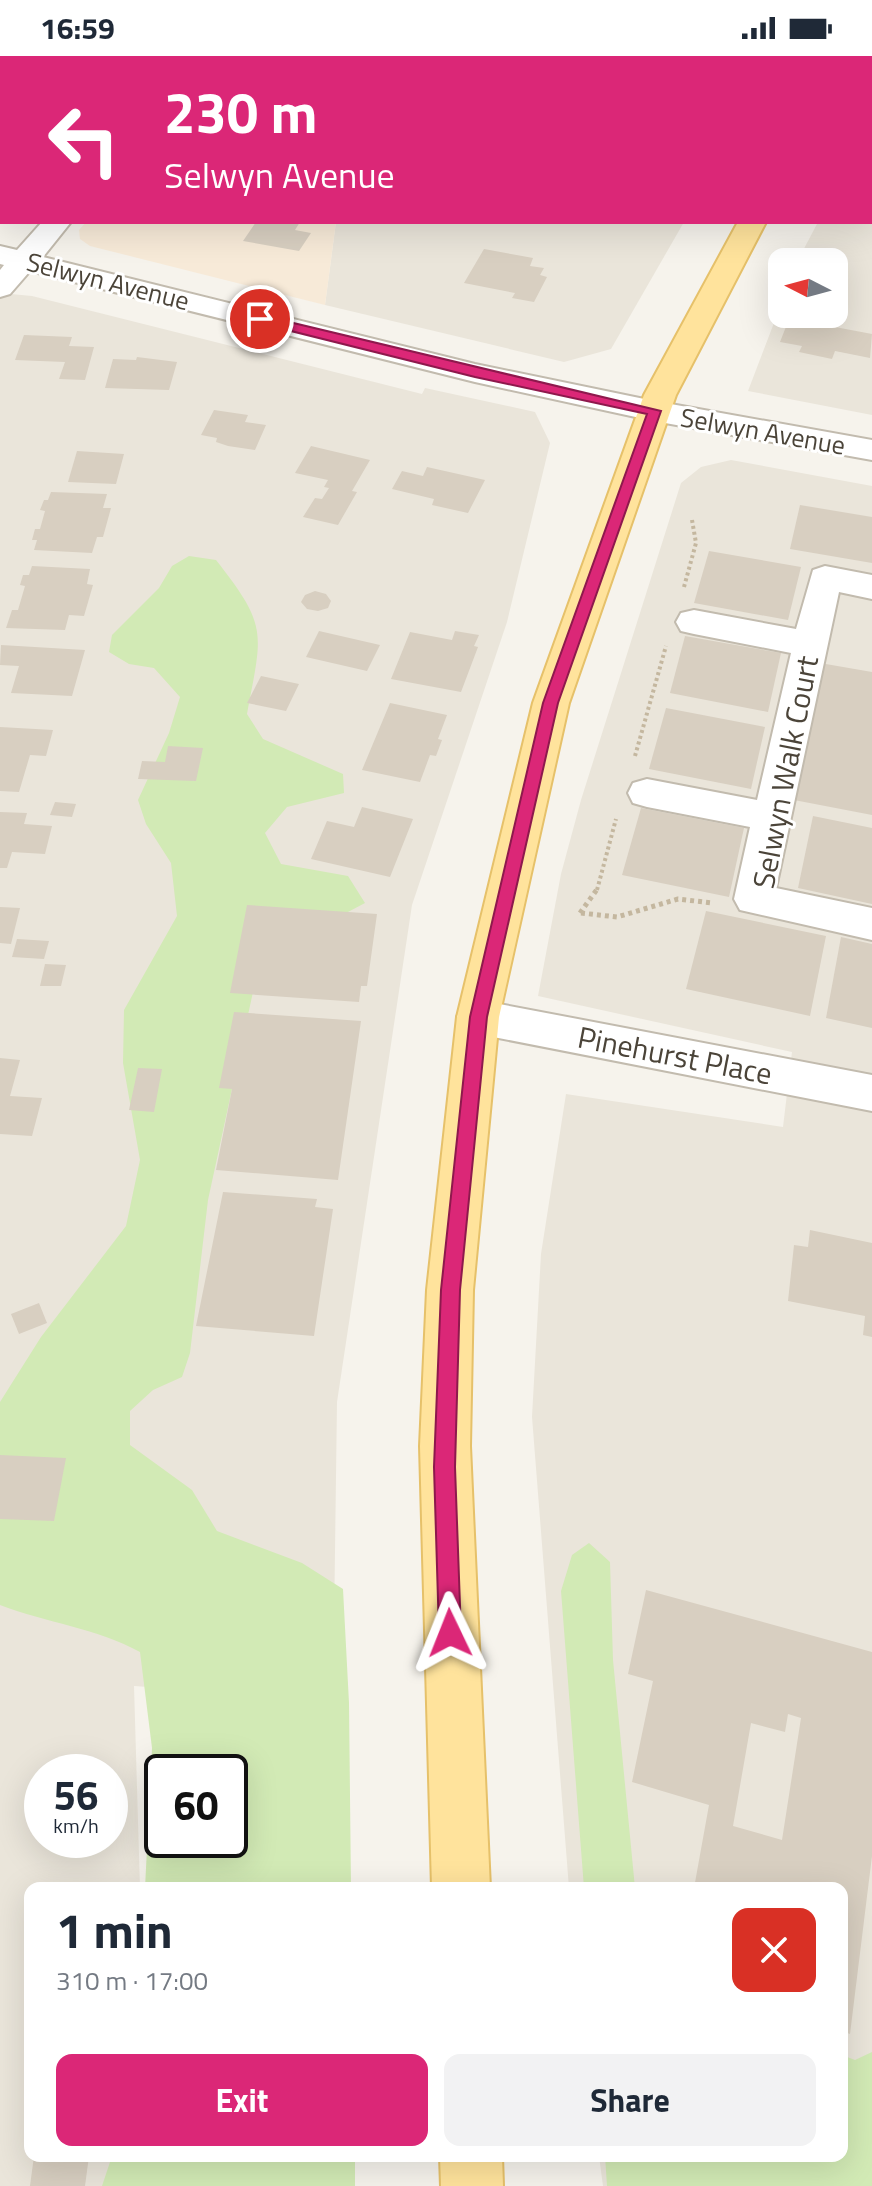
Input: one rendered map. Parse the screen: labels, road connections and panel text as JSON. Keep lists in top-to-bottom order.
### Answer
{
  "streets": {
    "street": ["Selwyn Avenue", "Selwyn Walk Court", "Pinehurst Place"]
  },
  "north": "left",
  "page": {
    "status": "16:59",
    "turn": ["230 m", "Selwyn Avenue"],
    "speed": "56 km/h",
    "limit": "60",
    "heading": ["1 min", "310 m · 17:00"],
    "buttons": ["Exit", "Share"]
  }
}
